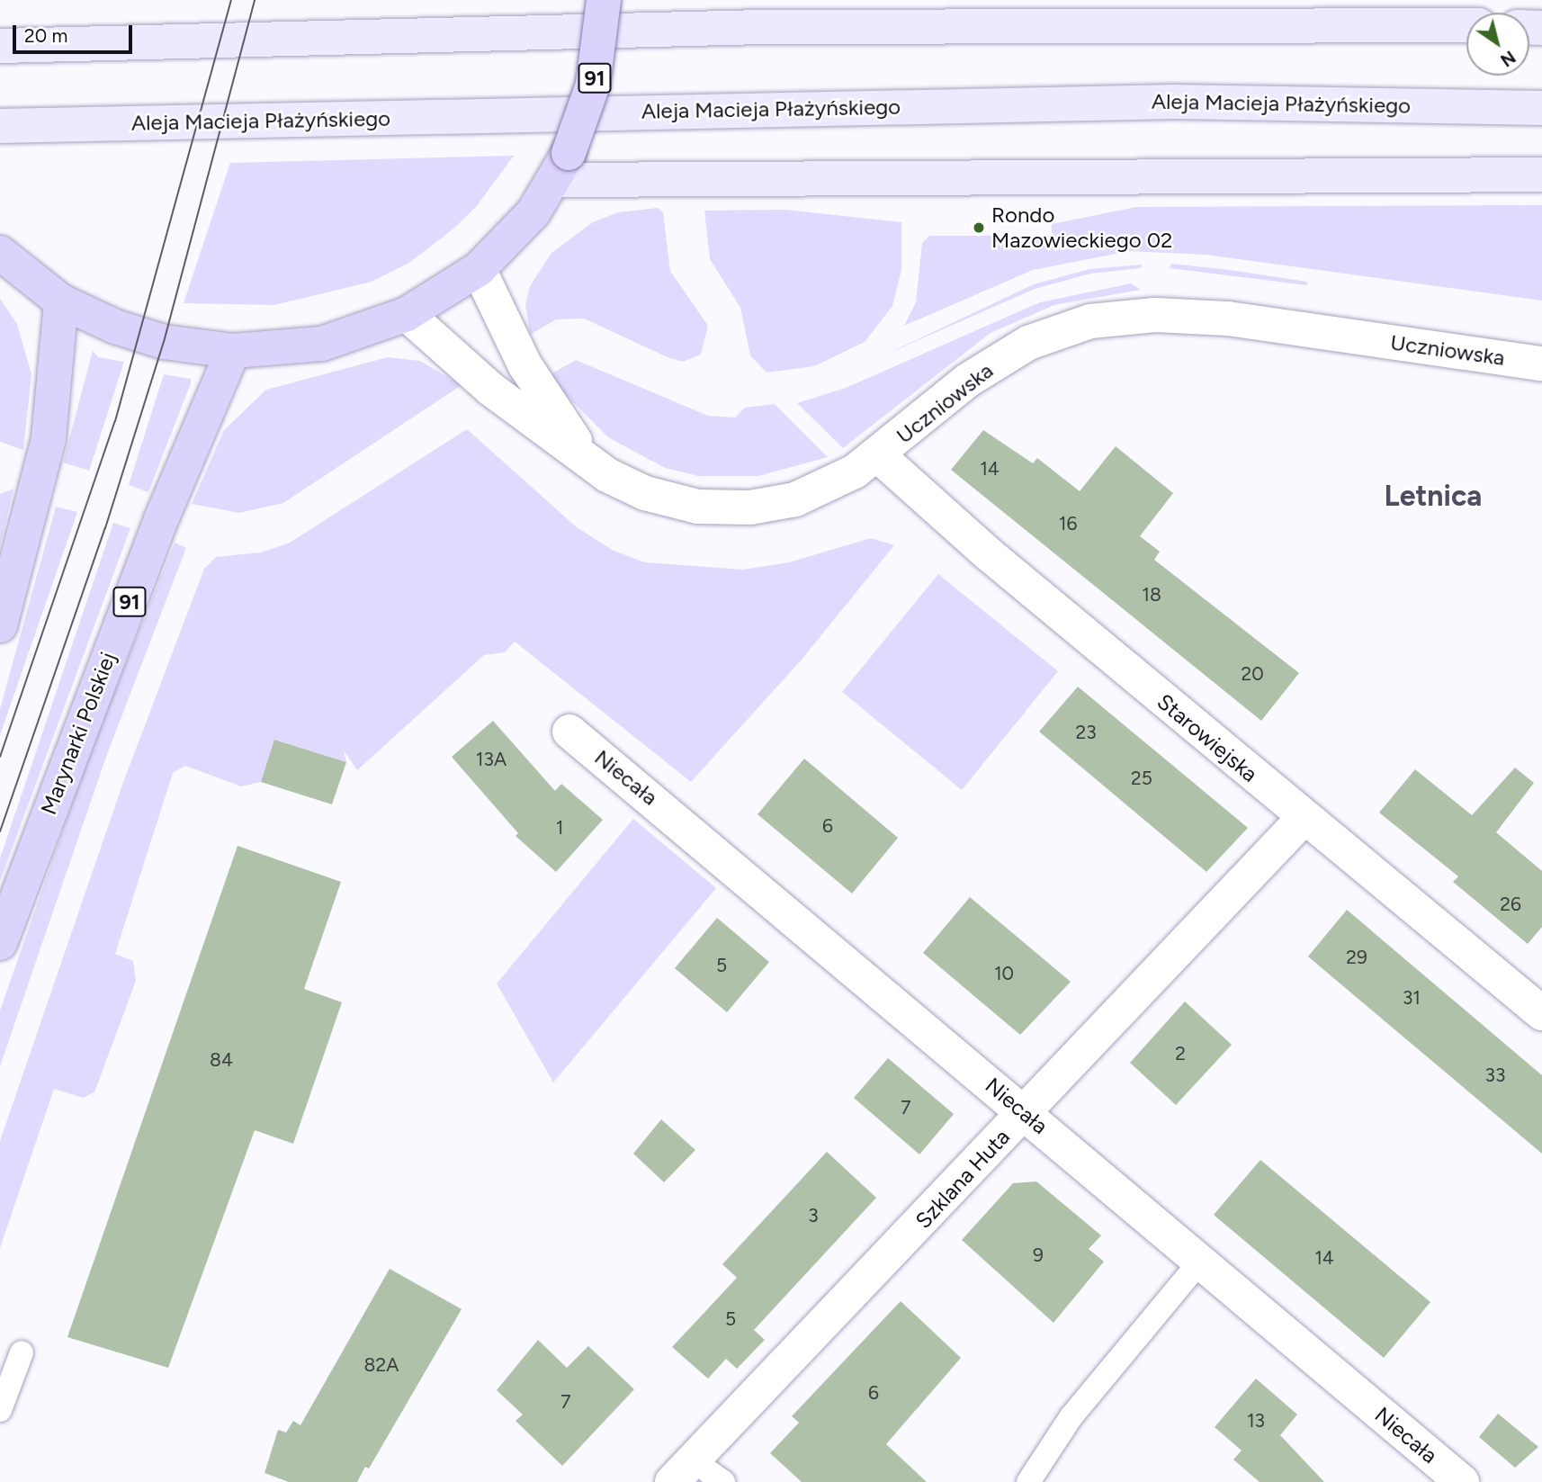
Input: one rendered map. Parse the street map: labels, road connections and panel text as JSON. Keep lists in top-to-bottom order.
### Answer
{
  "streets": {
    "main road": ["91", "Aleja Macieja Płażyńskiego", "Marynarki Polskiej"],
    "street": [
      "Uczniowska",
      "Starowiejska",
      "Niecała",
      "Szklana Huta"
    ]
  },
  "crossings": [
    ["91", "Uczniowska"],
    ["91", "Marynarki Polskiej"],
    ["Uczniowska", "Starowiejska"],
    ["Starowiejska", "Szklana Huta"],
    ["Niecała", "Szklana Huta"]
  ],
  "districts": ["Letnica"],
  "places": ["Rondo Mazowieckiego 02"],
  "house_numbers": [
    "14",
    "16",
    "18",
    "20",
    "23",
    "13A",
    "25",
    "6",
    "1",
    "26",
    "29",
    "5",
    "10",
    "31",
    "2",
    "84",
    "33",
    "7",
    "3",
    "9",
    "14",
    "5",
    "82A",
    "6",
    "7",
    "13"
  ],
  "scale_bar": "20 m",
  "north": "bottom right"
}
